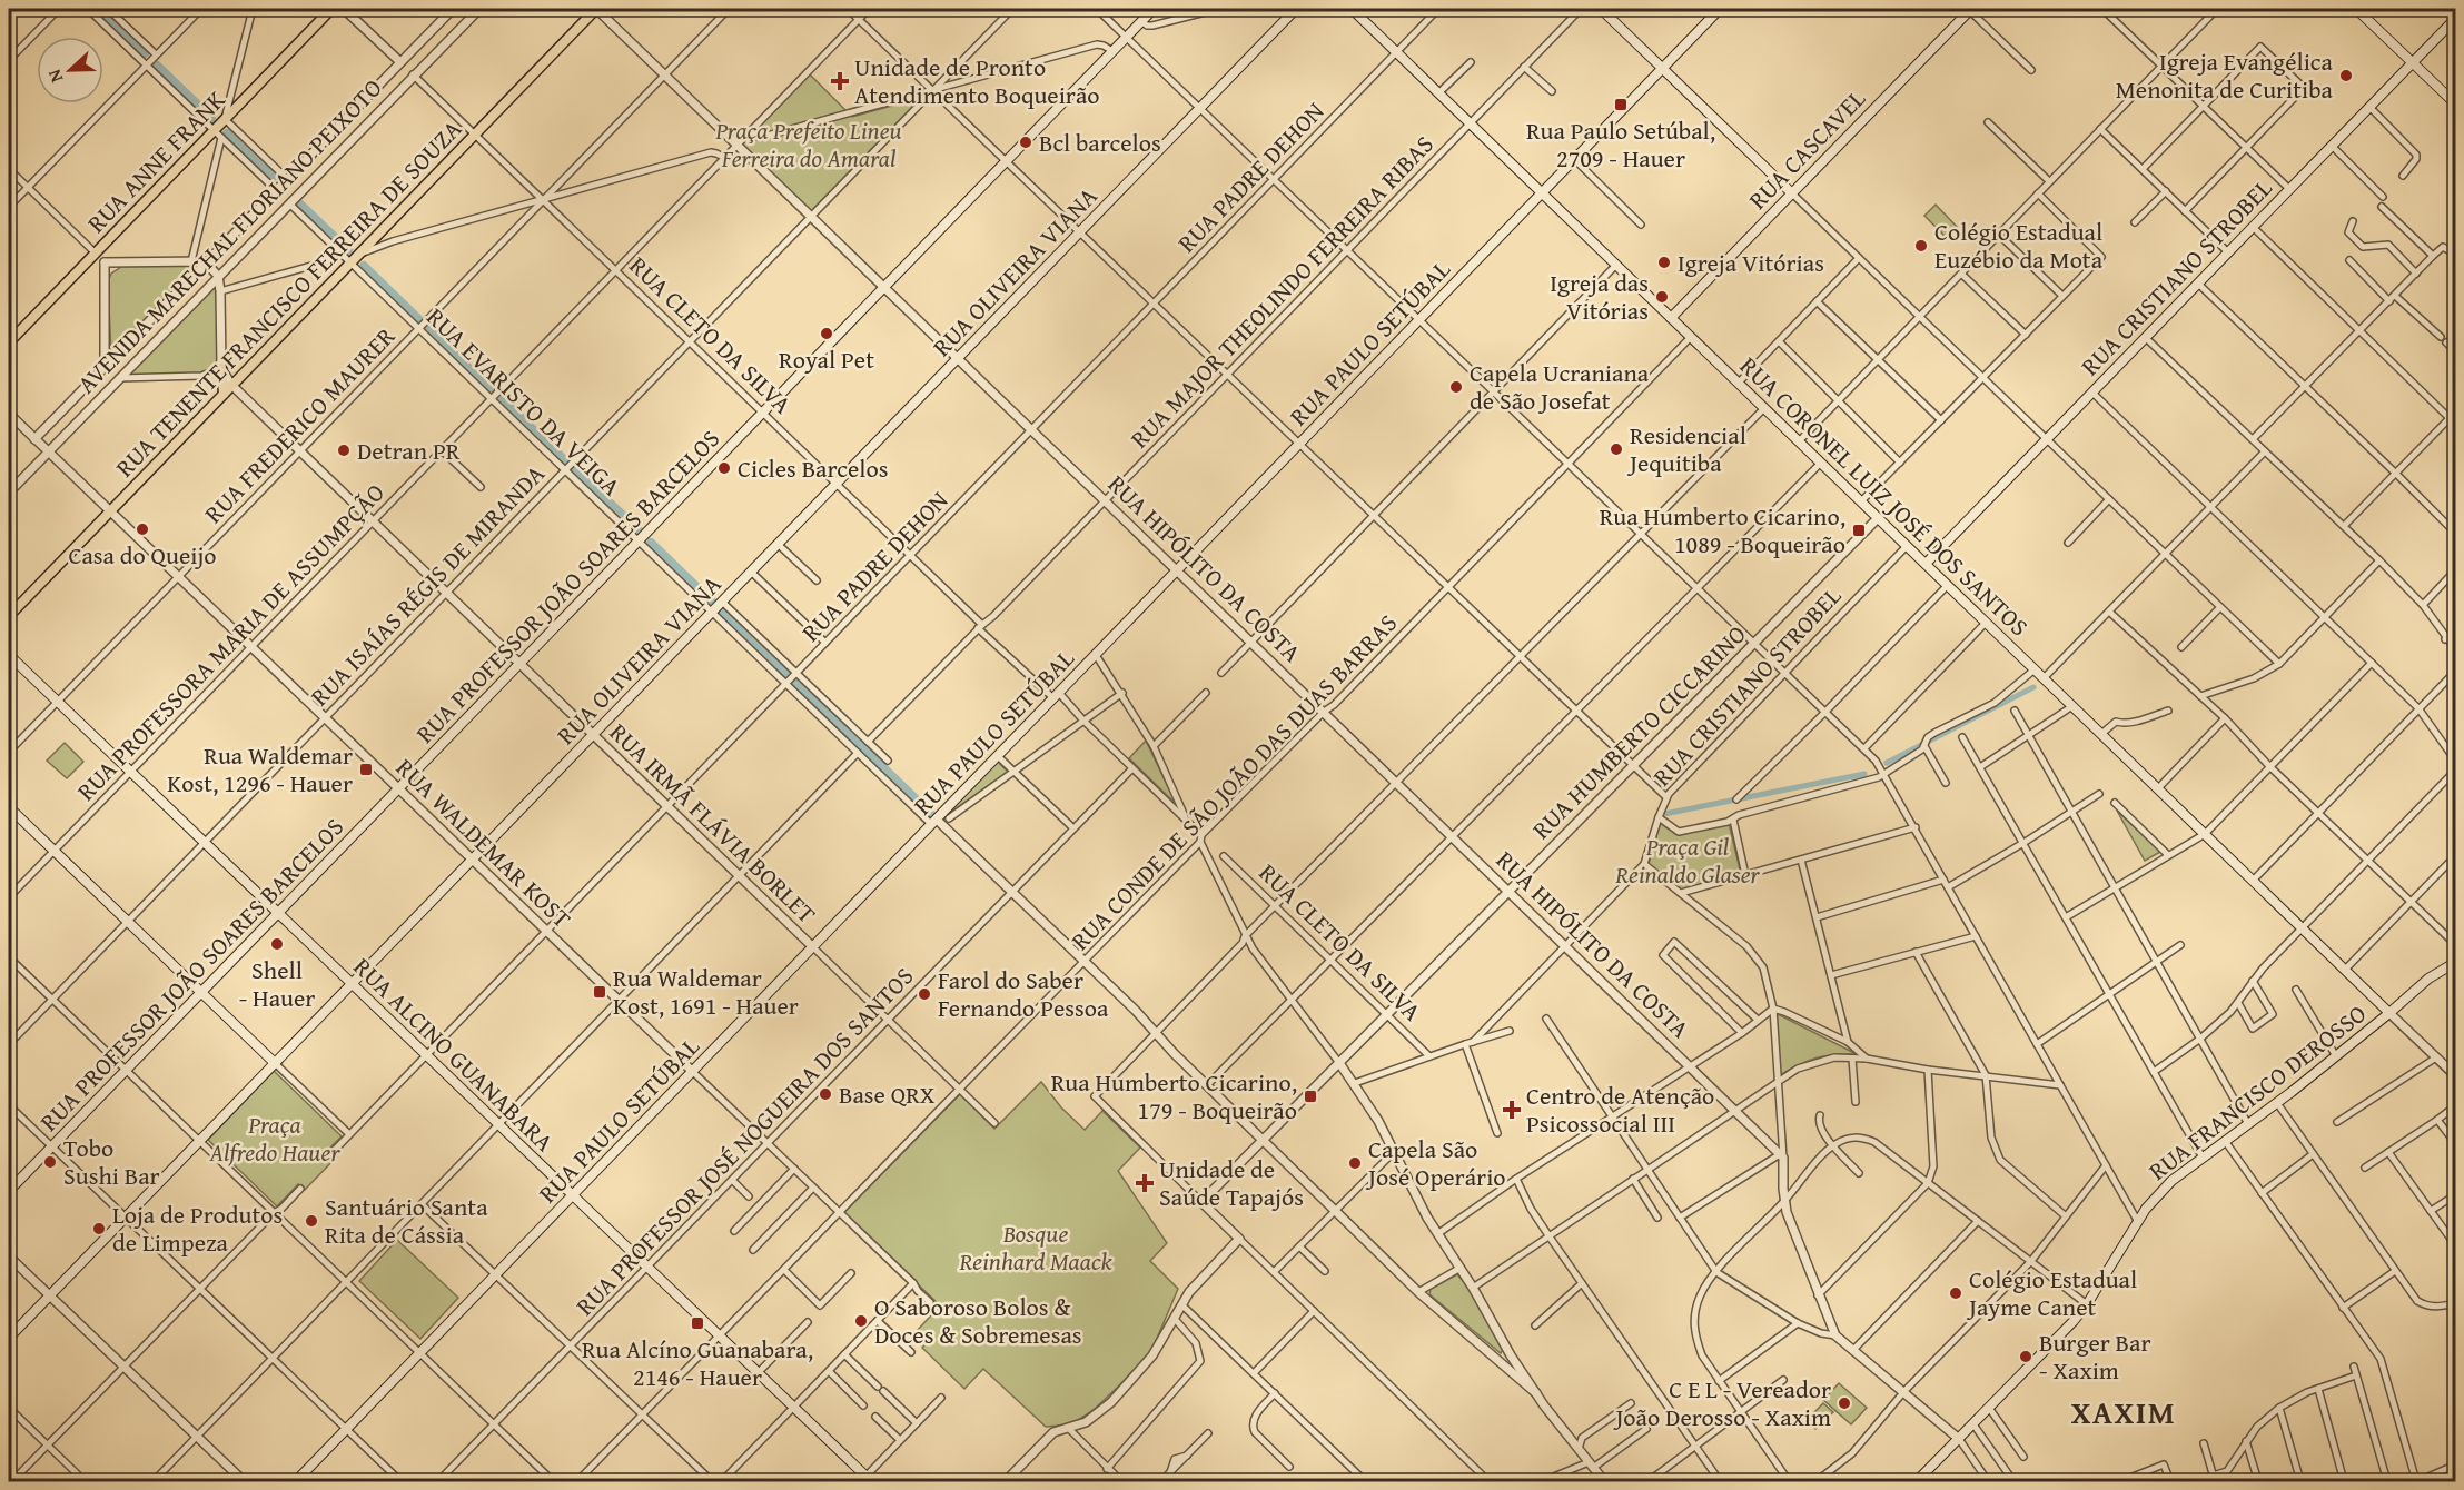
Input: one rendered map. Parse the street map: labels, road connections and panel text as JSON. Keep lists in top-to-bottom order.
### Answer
{
  "streets": {
    "main road": [
      "RUA CASCAVEL",
      "RUA ANNE FRANK",
      "RUA OLIVEIRA VIANA",
      "RUA CRISTIANO STROBEL",
      "RUA TENENTE FRANCISCO FERREIRA DE SOUZA",
      "RUA PAULO SETÚBAL",
      "RUA CORONEL LUIZ JOSÉ DOS SANTOS",
      "RUA PROFESSOR JOÃO SOARES BARCELOS",
      "RUA ALCINO GUANABARA",
      "RUA FRANCISCO DEROSSO"
    ],
    "street": [
      "RUA PADRE DEHON",
      "AVENIDA MARECHAL FLORIANO PEIXOTO",
      "RUA MAJOR THEOLINDO FERREIRA RIBAS",
      "RUA CLETO DA SILVA",
      "RUA EVARISTO DA VEIGA",
      "RUA FREDERICO MAURER",
      "RUA HIPÓLITO DA COSTA",
      "RUA ISAÍAS RÉGIS DE MIRANDA",
      "RUA PROFESSORA MARIA DE ASSUMPÇÃO",
      "RUA HUMBERTO CICCARINO",
      "RUA CONDE DE SÃO JOÃO DAS DUAS BARRAS",
      "RUA IRMÃ FLÁVIA BORLET",
      "RUA WALDEMAR KOST",
      "RUA PROFESSOR JOSÉ NOGUEIRA DOS SANTOS"
    ]
  },
  "crossings": [
    ["RUA CASCAVEL", "RUA CORONEL LUIZ JOSÉ DOS SANTOS"],
    ["RUA PADRE DEHON", "RUA CLETO DA SILVA"],
    ["RUA PADRE DEHON", "RUA EVARISTO DA VEIGA"],
    ["RUA PADRE DEHON", "RUA CORONEL LUIZ JOSÉ DOS SANTOS"],
    ["RUA PADRE DEHON", "RUA HIPÓLITO DA COSTA"],
    ["RUA PADRE DEHON", "RUA IRMÃ FLÁVIA BORLET"],
    ["RUA PADRE DEHON", "RUA WALDEMAR KOST"],
    ["RUA PADRE DEHON", "RUA ALCINO GUANABARA"],
    ["AVENIDA MARECHAL FLORIANO PEIXOTO", "RUA CLETO DA SILVA"],
    ["AVENIDA MARECHAL FLORIANO PEIXOTO", "RUA EVARISTO DA VEIGA"],
    ["AVENIDA MARECHAL FLORIANO PEIXOTO", "RUA WALDEMAR KOST"],
    ["RUA OLIVEIRA VIANA", "RUA CLETO DA SILVA"],
    ["RUA OLIVEIRA VIANA", "RUA EVARISTO DA VEIGA"],
    ["RUA OLIVEIRA VIANA", "RUA HIPÓLITO DA COSTA"],
    ["RUA OLIVEIRA VIANA", "RUA IRMÃ FLÁVIA BORLET"],
    ["RUA OLIVEIRA VIANA", "RUA WALDEMAR KOST"],
    ["RUA OLIVEIRA VIANA", "RUA ALCINO GUANABARA"],
    ["RUA CRISTIANO STROBEL", "RUA CORONEL LUIZ JOSÉ DOS SANTOS"],
    ["RUA CRISTIANO STROBEL", "RUA HIPÓLITO DA COSTA"],
    ["RUA MAJOR THEOLINDO FERREIRA RIBAS", "RUA CLETO DA SILVA"],
    ["RUA MAJOR THEOLINDO FERREIRA RIBAS", "RUA CORONEL LUIZ JOSÉ DOS SANTOS"],
    ["RUA MAJOR THEOLINDO FERREIRA RIBAS", "RUA HIPÓLITO DA COSTA"],
    ["RUA TENENTE FRANCISCO FERREIRA DE SOUZA", "RUA CLETO DA SILVA"],
    ["RUA TENENTE FRANCISCO FERREIRA DE SOUZA", "RUA EVARISTO DA VEIGA"],
    ["RUA TENENTE FRANCISCO FERREIRA DE SOUZA", "RUA HIPÓLITO DA COSTA"],
    ["RUA TENENTE FRANCISCO FERREIRA DE SOUZA", "RUA IRMÃ FLÁVIA BORLET"],
    ["RUA TENENTE FRANCISCO FERREIRA DE SOUZA", "RUA WALDEMAR KOST"],
    ["RUA CLETO DA SILVA", "RUA PAULO SETÚBAL"],
    ["RUA CLETO DA SILVA", "RUA FREDERICO MAURER"],
    ["RUA CLETO DA SILVA", "RUA ISAÍAS RÉGIS DE MIRANDA"],
    ["RUA CLETO DA SILVA", "RUA PROFESSOR JOÃO SOARES BARCELOS"],
    ["RUA CLETO DA SILVA", "RUA PROFESSORA MARIA DE ASSUMPÇÃO"],
    ["RUA CLETO DA SILVA", "RUA HUMBERTO CICCARINO"],
    ["RUA CLETO DA SILVA", "RUA CONDE DE SÃO JOÃO DAS DUAS BARRAS"],
    ["RUA CLETO DA SILVA", "RUA PROFESSOR JOSÉ NOGUEIRA DOS SANTOS"],
    ["RUA PAULO SETÚBAL", "RUA EVARISTO DA VEIGA"],
    ["RUA PAULO SETÚBAL", "RUA CORONEL LUIZ JOSÉ DOS SANTOS"],
    ["RUA PAULO SETÚBAL", "RUA HIPÓLITO DA COSTA"],
    ["RUA PAULO SETÚBAL", "RUA IRMÃ FLÁVIA BORLET"],
    ["RUA PAULO SETÚBAL", "RUA WALDEMAR KOST"],
    ["RUA PAULO SETÚBAL", "RUA ALCINO GUANABARA"],
    ["RUA EVARISTO DA VEIGA", "RUA FREDERICO MAURER"],
    ["RUA EVARISTO DA VEIGA", "RUA ISAÍAS RÉGIS DE MIRANDA"],
    ["RUA EVARISTO DA VEIGA", "RUA PROFESSOR JOÃO SOARES BARCELOS"],
    ["RUA EVARISTO DA VEIGA", "RUA PROFESSORA MARIA DE ASSUMPÇÃO"],
    ["RUA EVARISTO DA VEIGA", "RUA HUMBERTO CICCARINO"],
    ["RUA EVARISTO DA VEIGA", "RUA CONDE DE SÃO JOÃO DAS DUAS BARRAS"],
    ["RUA EVARISTO DA VEIGA", "RUA PROFESSOR JOSÉ NOGUEIRA DOS SANTOS"],
    ["RUA FREDERICO MAURER", "RUA HIPÓLITO DA COSTA"],
    ["RUA FREDERICO MAURER", "RUA IRMÃ FLÁVIA BORLET"],
    ["RUA FREDERICO MAURER", "RUA WALDEMAR KOST"],
    ["RUA FREDERICO MAURER", "RUA ALCINO GUANABARA"],
    ["RUA CORONEL LUIZ JOSÉ DOS SANTOS", "RUA HUMBERTO CICCARINO"],
    ["RUA CORONEL LUIZ JOSÉ DOS SANTOS", "RUA CONDE DE SÃO JOÃO DAS DUAS BARRAS"],
    ["RUA CORONEL LUIZ JOSÉ DOS SANTOS", "RUA FRANCISCO DEROSSO"],
    ["RUA HIPÓLITO DA COSTA", "RUA ISAÍAS RÉGIS DE MIRANDA"],
    ["RUA HIPÓLITO DA COSTA", "RUA PROFESSOR JOÃO SOARES BARCELOS"],
    ["RUA HIPÓLITO DA COSTA", "RUA PROFESSORA MARIA DE ASSUMPÇÃO"],
    ["RUA HIPÓLITO DA COSTA", "RUA HUMBERTO CICCARINO"],
    ["RUA HIPÓLITO DA COSTA", "RUA CONDE DE SÃO JOÃO DAS DUAS BARRAS"],
    ["RUA ISAÍAS RÉGIS DE MIRANDA", "RUA IRMÃ FLÁVIA BORLET"],
    ["RUA ISAÍAS RÉGIS DE MIRANDA", "RUA WALDEMAR KOST"],
    ["RUA ISAÍAS RÉGIS DE MIRANDA", "RUA ALCINO GUANABARA"],
    ["RUA PROFESSOR JOÃO SOARES BARCELOS", "RUA IRMÃ FLÁVIA BORLET"],
    ["RUA PROFESSOR JOÃO SOARES BARCELOS", "RUA WALDEMAR KOST"],
    ["RUA PROFESSOR JOÃO SOARES BARCELOS", "RUA ALCINO GUANABARA"],
    ["RUA PROFESSORA MARIA DE ASSUMPÇÃO", "RUA IRMÃ FLÁVIA BORLET"],
    ["RUA PROFESSORA MARIA DE ASSUMPÇÃO", "RUA WALDEMAR KOST"],
    ["RUA PROFESSORA MARIA DE ASSUMPÇÃO", "RUA ALCINO GUANABARA"],
    ["RUA CONDE DE SÃO JOÃO DAS DUAS BARRAS", "RUA IRMÃ FLÁVIA BORLET"],
    ["RUA CONDE DE SÃO JOÃO DAS DUAS BARRAS", "RUA WALDEMAR KOST"],
    ["RUA CONDE DE SÃO JOÃO DAS DUAS BARRAS", "RUA ALCINO GUANABARA"],
    ["RUA IRMÃ FLÁVIA BORLET", "RUA PROFESSOR JOSÉ NOGUEIRA DOS SANTOS"],
    ["RUA WALDEMAR KOST", "RUA PROFESSOR JOSÉ NOGUEIRA DOS SANTOS"],
    ["RUA ALCINO GUANABARA", "RUA PROFESSOR JOSÉ NOGUEIRA DOS SANTOS"]
  ],
  "districts": ["XAXIM"],
  "parks": [
    "Praça Prefeito Lineu Ferreira do Amaral",
    "Praça Gil Reinaldo Glaser",
    "Praça Alfredo Hauer",
    "Bosque Reinhard Maack"
  ],
  "places": {
    "other": [
      "Igreja Evangélica Menonita de Curitiba",
      "Bcl barcelos",
      "Colégio Estadual Euzébio da Mota",
      "Igreja Vitórias",
      "Igreja das Vitórias",
      "Royal Pet",
      "Capela Ucraniana de São Josefat",
      "Residencial Jequitiba",
      "Detran PR",
      "Cicles Barcelos",
      "Casa do Queijo",
      "Shell - Hauer",
      "Farol do Saber Fernando Pessoa",
      "Base QRX",
      "Tobo Sushi Bar",
      "Capela São José Operário",
      "Santuário Santa Rita de Cássia",
      "Loja de Produtos de Limpeza",
      "Colégio Estadual Jayme Canet",
      "O Saboroso Bolos & Doces & Sobremesas",
      "Burger Bar - Xaxim",
      "C E L - Vereador João Derosso - Xaxim"
    ],
    "health": ["Unidade de Pronto Atendimento Boqueirão", "Centro de Atenção Psicossocial III", "Unidade de Saúde Tapajós"],
    "transit": [
      "Rua Paulo Setúbal, 2709 - Hauer",
      "Rua Humberto Cicarino, 1089 - Boqueirão",
      "Rua Waldemar Kost, 1296 - Hauer",
      "Rua Waldemar Kost, 1691 - Hauer",
      "Rua Humberto Cicarino, 179 - Boqueirão",
      "Rua Alcíno Guanabara, 2146 - Hauer"
    ]
  },
  "north": "left"
}
